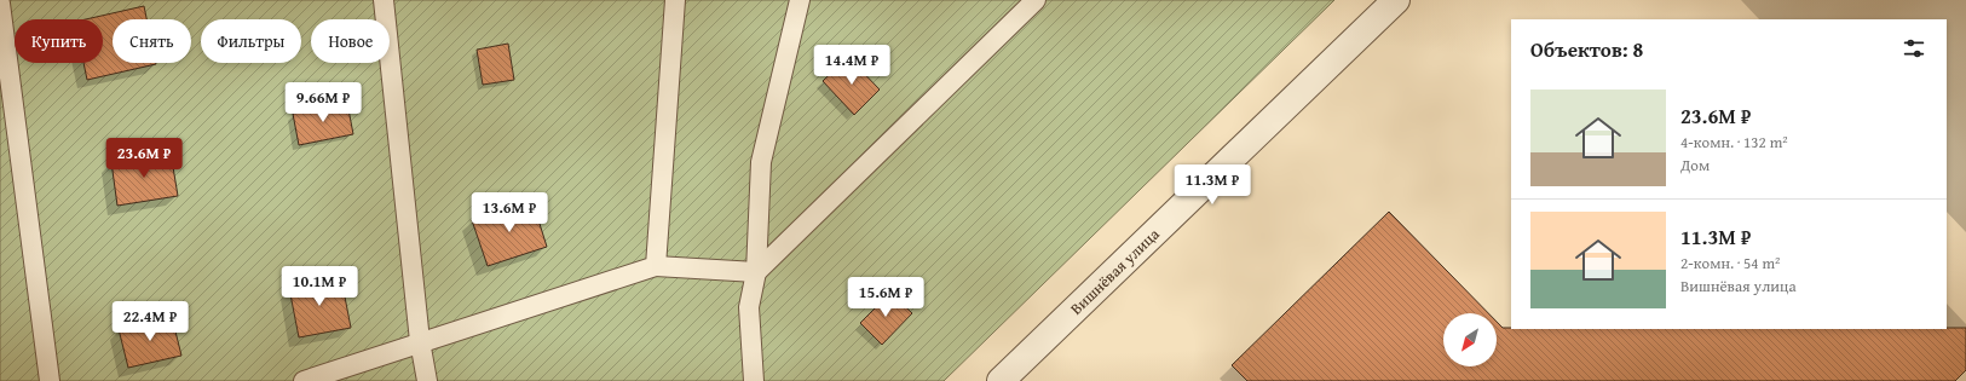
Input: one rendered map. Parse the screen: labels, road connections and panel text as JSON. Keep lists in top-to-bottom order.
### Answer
{
  "streets": {
    "street": ["Вишнёвая улица"]
  },
  "north": "bottom left",
  "page": {
    "chip": [
      "Купить",
      "Снять",
      "Фильтры",
      "Новое"
    ],
    "heading": "Объектов: 8",
    "price": [
      "14.4M ₽",
      "9.66M ₽",
      "23.6M ₽",
      "11.3M ₽",
      "13.6M ₽",
      "10.1M ₽",
      "15.6M ₽",
      "22.4M ₽"
    ],
    "list": [
      {
        "name": "23.6M ₽",
        "note": "4-комн. · 132 m² · Дом"
      },
      {
        "name": "11.3M ₽",
        "note": "2-комн. · 54 m² · Вишнёвая улица"
      }
    ]
  }
}
